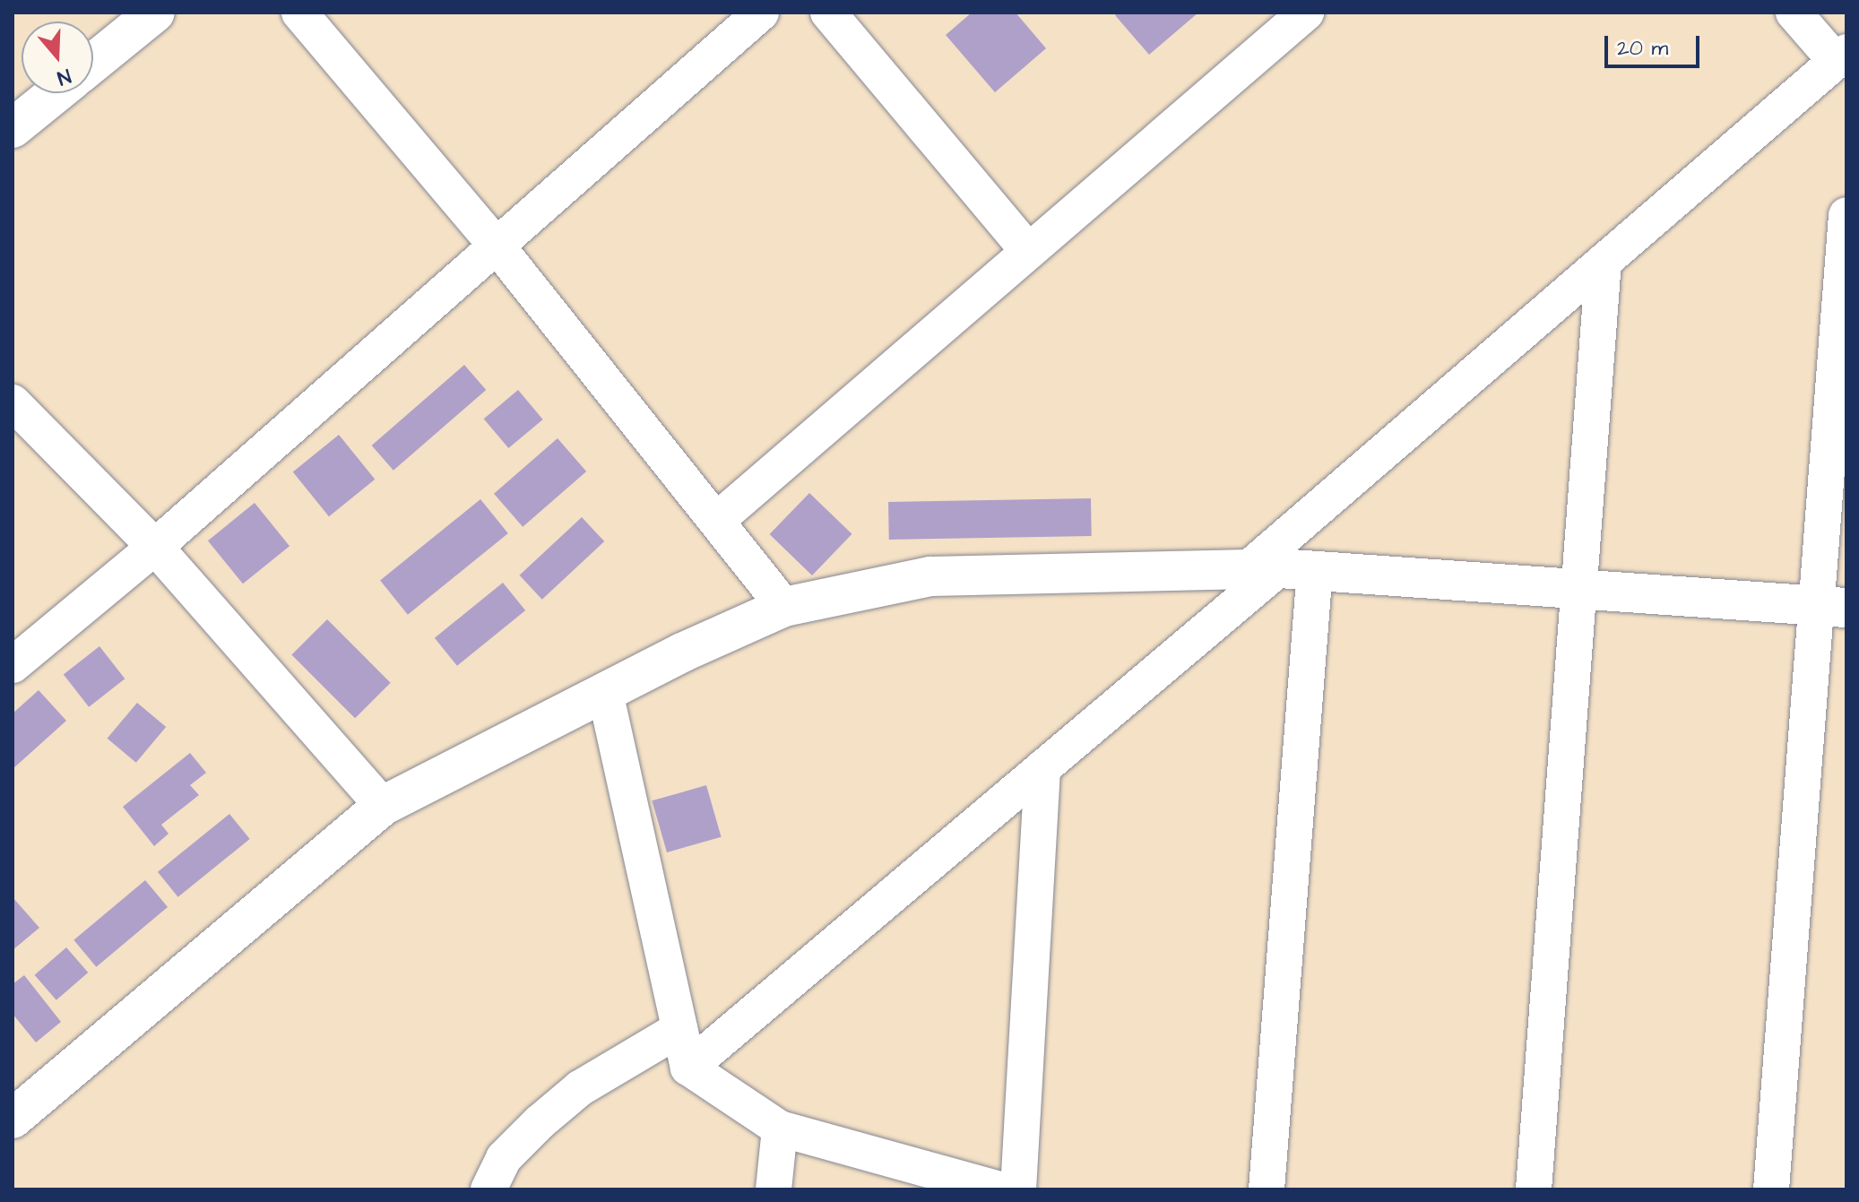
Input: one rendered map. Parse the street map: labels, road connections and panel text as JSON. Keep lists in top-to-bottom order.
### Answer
{
  "scale_bar": "20 m",
  "north": "bottom"
}
